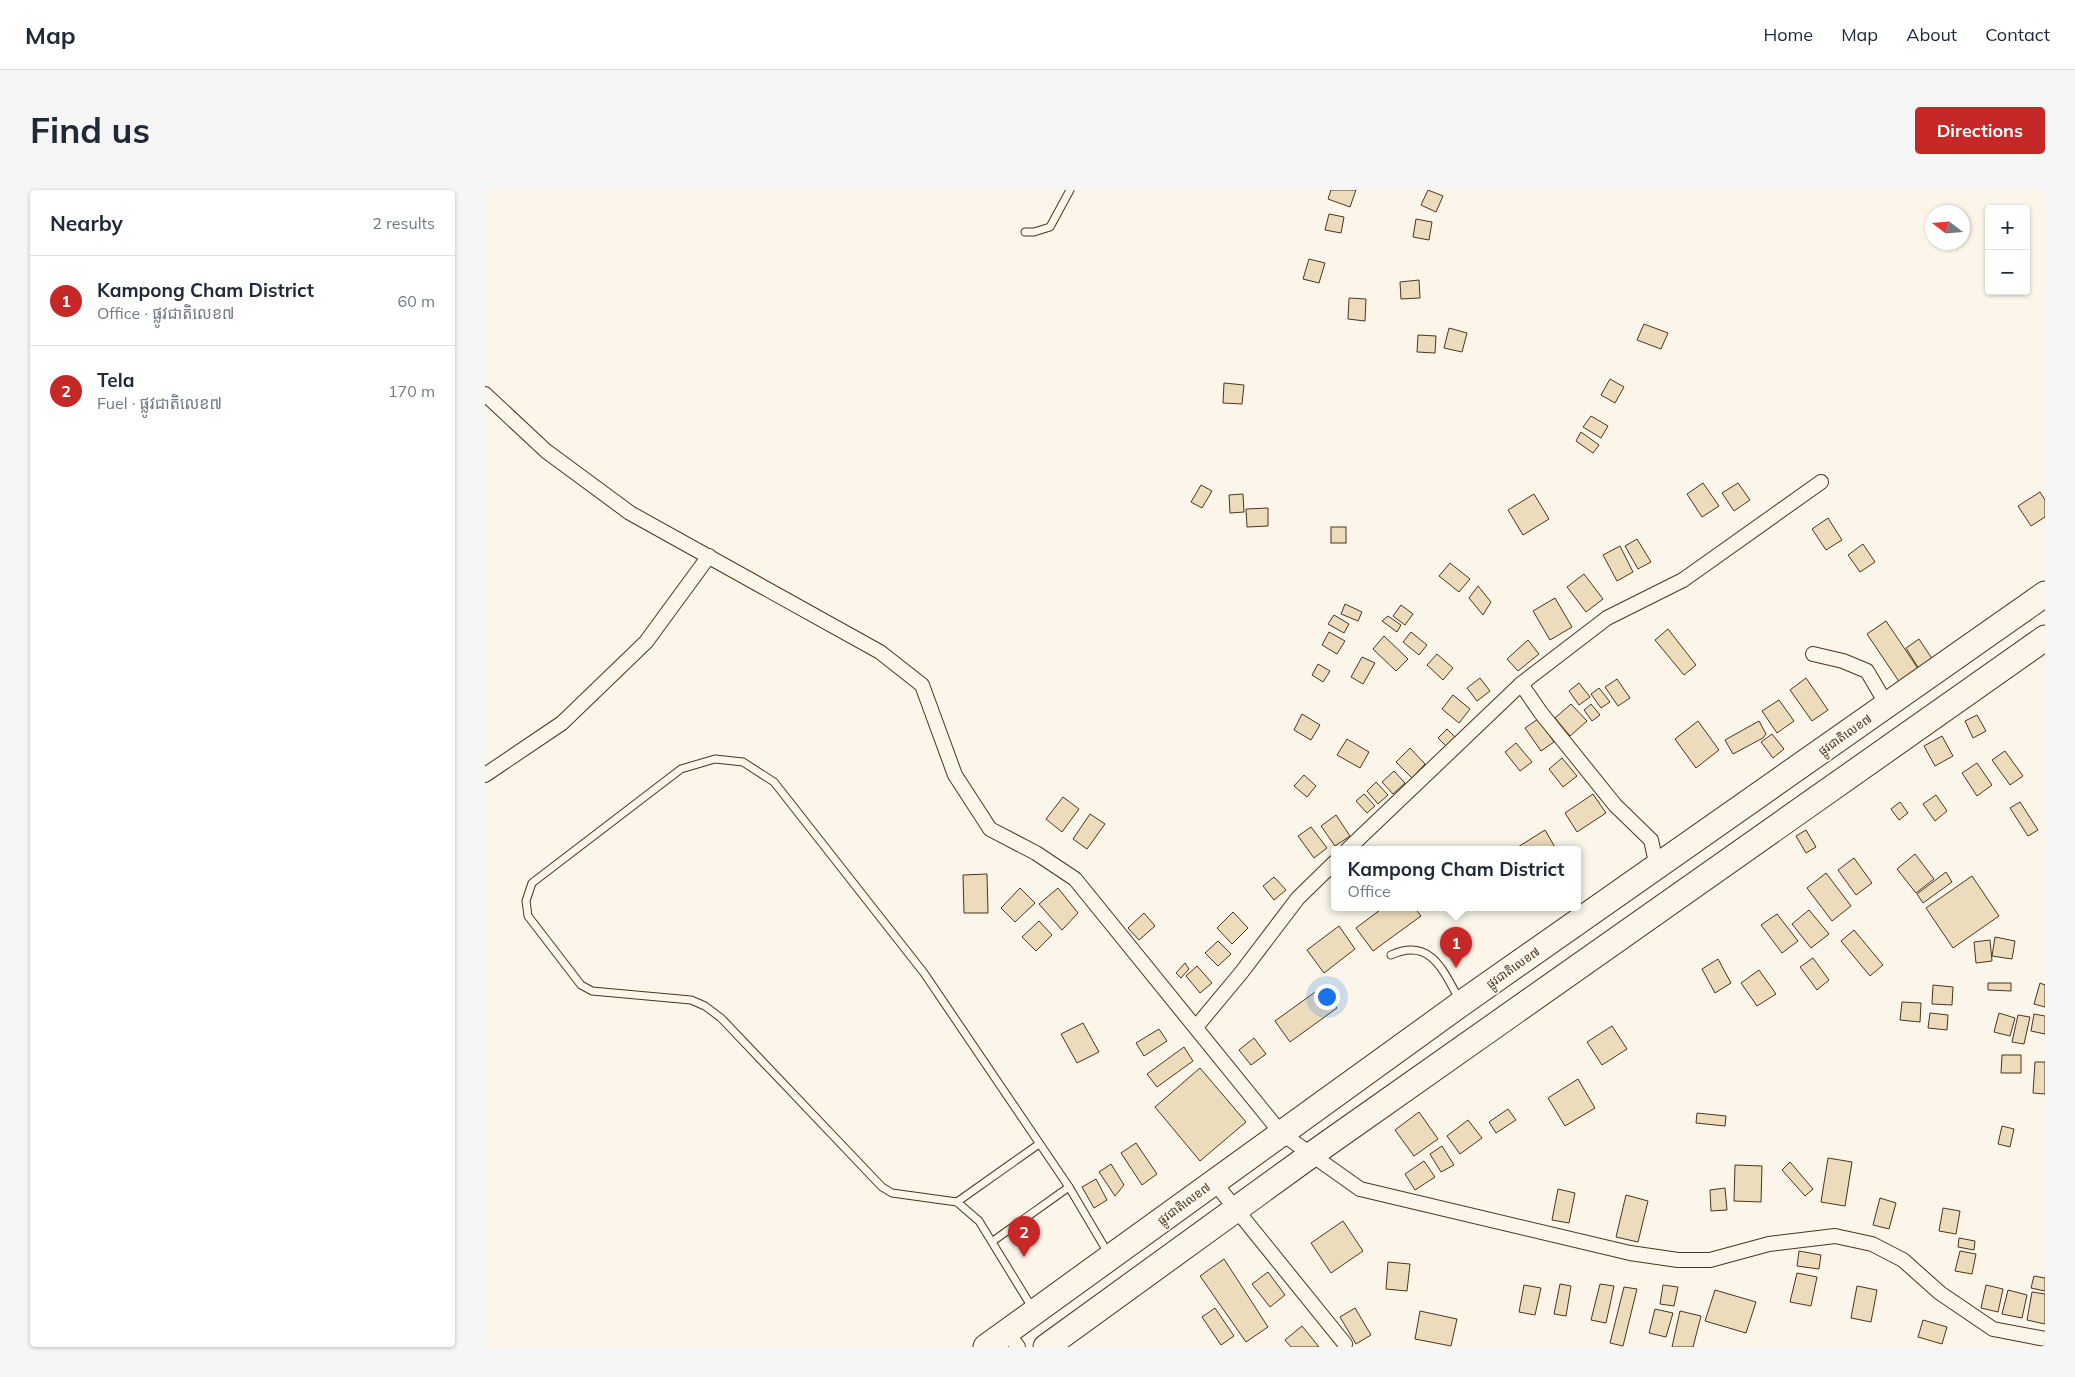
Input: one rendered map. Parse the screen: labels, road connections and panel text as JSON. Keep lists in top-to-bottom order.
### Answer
{
  "streets": {
    "highway": ["ផ្លូវជាតិលេខ៧"]
  },
  "north": "left",
  "page": {
    "header": "Map",
    "nav": [
      "Home",
      "Map",
      "About",
      "Contact"
    ],
    "buttons": "Directions",
    "title": "Find us",
    "heading": ["Nearby", "2 results"],
    "map_buttons": ["+", "−"],
    "list": [
      {
        "mark": "1",
        "name": "Kampong Cham District",
        "note": "Office · ផ្លូវជាតិលេខ៧",
        "value": "60 m"
      },
      {
        "mark": "2",
        "name": "Tela",
        "note": "Fuel · ផ្លូវជាតិលេខ៧",
        "value": "170 m"
      }
    ],
    "popup": ["Kampong Cham District", "Office"],
    "pins": ["1", "2"]
  }
}
